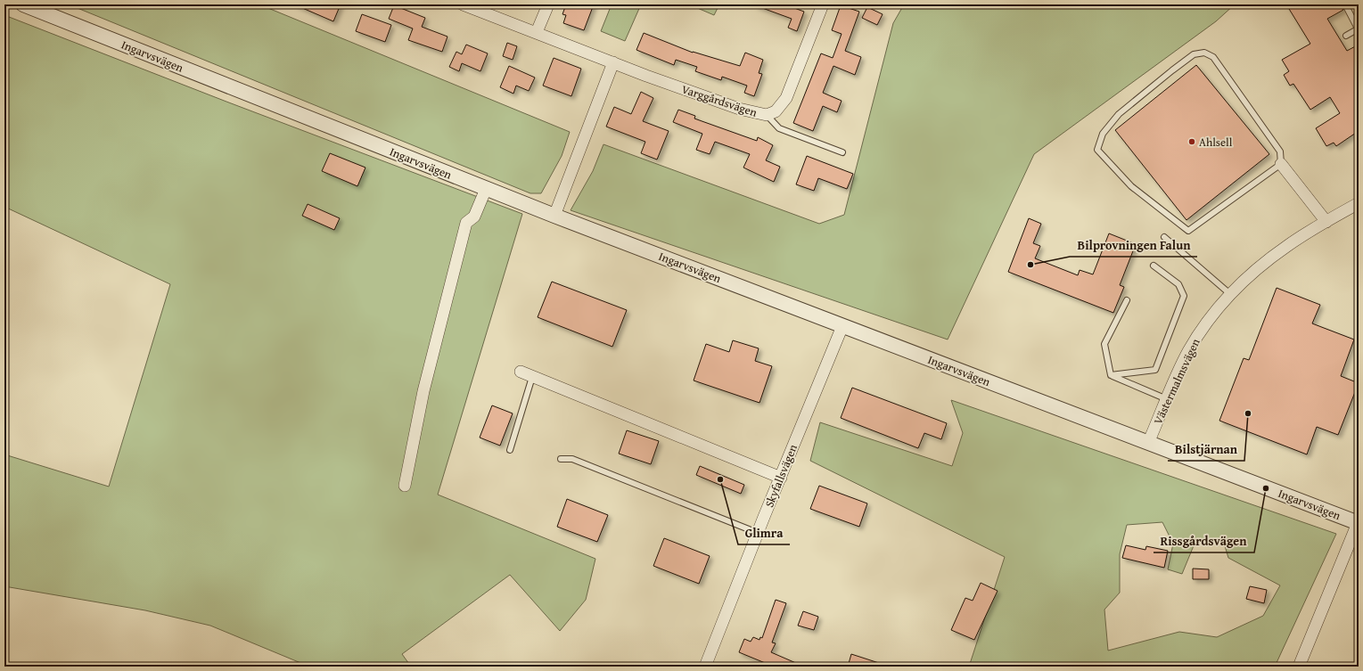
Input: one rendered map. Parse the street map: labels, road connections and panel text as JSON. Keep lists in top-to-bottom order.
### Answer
{
  "streets": {
    "street": [
      "Ingarvsvägen",
      "Varggårdsvägen",
      "Västermalmsvägen",
      "Skyfallsvägen"
    ]
  },
  "crossings": [
    ["Ingarvsvägen", "Västermalmsvägen"],
    ["Ingarvsvägen", "Skyfallsvägen"]
  ],
  "places": [
    "Ahlsell",
    "Bilprovningen Falun",
    "Bilstjärnan",
    "Glimra",
    "Rissgårdsvägen"
  ]
}
